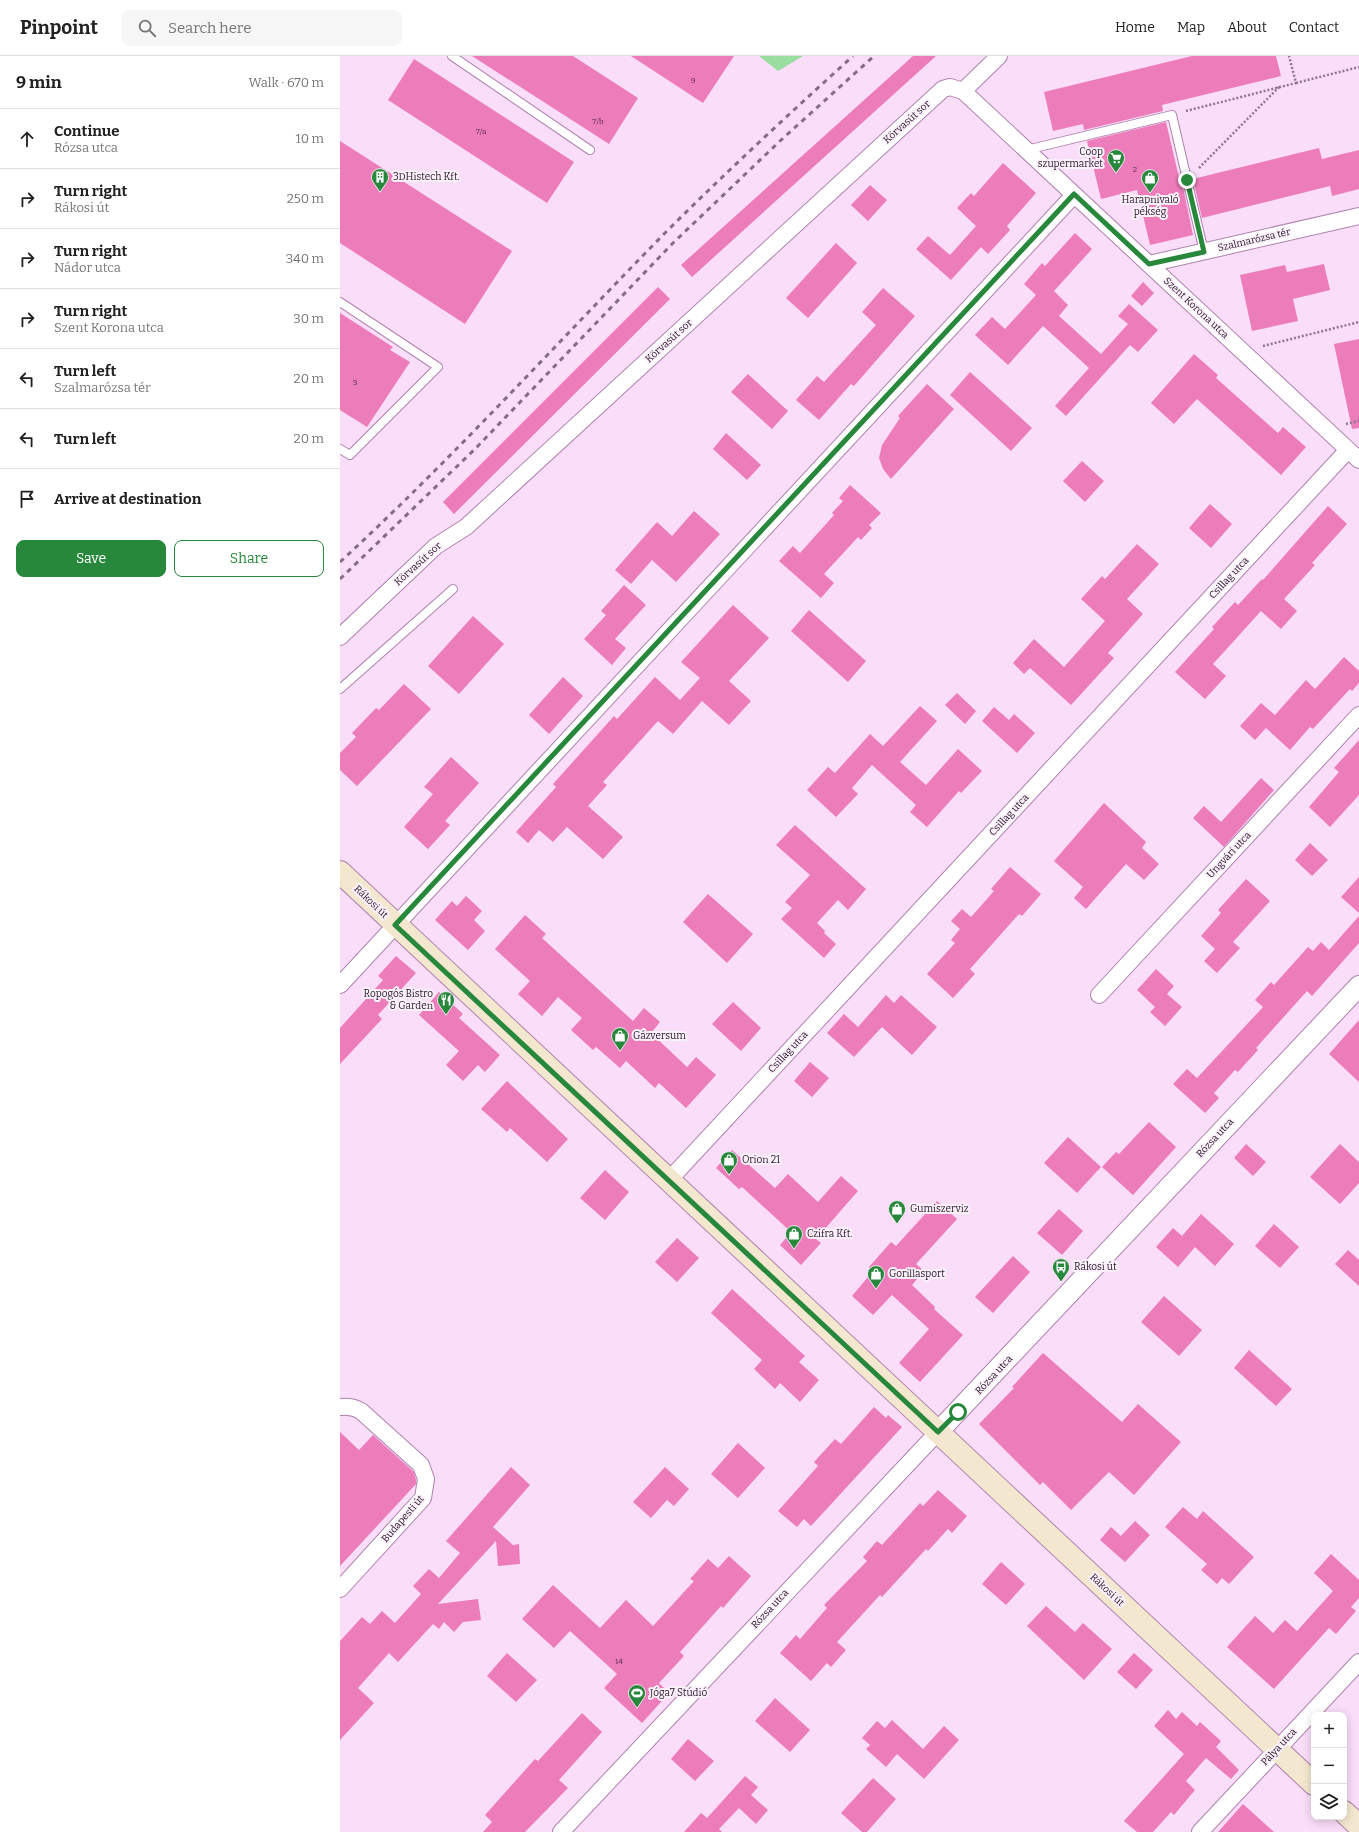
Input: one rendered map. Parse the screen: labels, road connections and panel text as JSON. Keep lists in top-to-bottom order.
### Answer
{
  "streets": {
    "main road": ["Rákosi út"],
    "street": [
      "Körvasút sor",
      "Szalmarózsa tér",
      "Szent Korona utca",
      "Csillag utca",
      "Ungvári utca",
      "Rózsa utca",
      "Budapesti út",
      "Pálya utca"
    ]
  },
  "crossings": [
    ["Körvasút sor", "Szent Korona utca"],
    ["Szalmarózsa tér", "Szent Korona utca"],
    ["Szent Korona utca", "Csillag utca"],
    ["Csillag utca", "Rákosi út"],
    ["Rákosi út", "Rózsa utca"],
    ["Rákosi út", "Pálya utca"]
  ],
  "places": {
    "supermarket": ["Coop szupermarket"],
    "building": ["3DHistech Kft."],
    "shop": [
      "Harapnivaló pékség",
      "Gázversum",
      "Orion 21",
      "Gumiszerviz",
      "Czifra Kft.",
      "Gorillasport"
    ],
    "restaurant": ["Ropogós Bistro & Garden"],
    "bus stop": ["Rákosi út"],
    "sports": ["Jóga7 Stúdió"]
  },
  "house_numbers": [
    "9",
    "7/b",
    "7/a",
    "2",
    "3",
    "14"
  ],
  "page": {
    "header": "Pinpoint",
    "search": "Search here",
    "nav": [
      "Home",
      "Map",
      "About",
      "Contact"
    ],
    "heading": ["9 min", "Walk · 670 m"],
    "list": [
      ["Continue", "Rózsa utca", "10 m"],
      ["Turn right", "Rákosi út", "250 m"],
      ["Turn right", "Nádor utca", "340 m"],
      ["Turn right", "Szent Korona utca", "30 m"],
      ["Turn left", "Szalmarózsa tér", "20 m"],
      ["Turn left", "20 m"],
      "Arrive at destination"
    ],
    "buttons": ["Save", "Share"],
    "map_buttons": ["+", "−"]
  }
}
